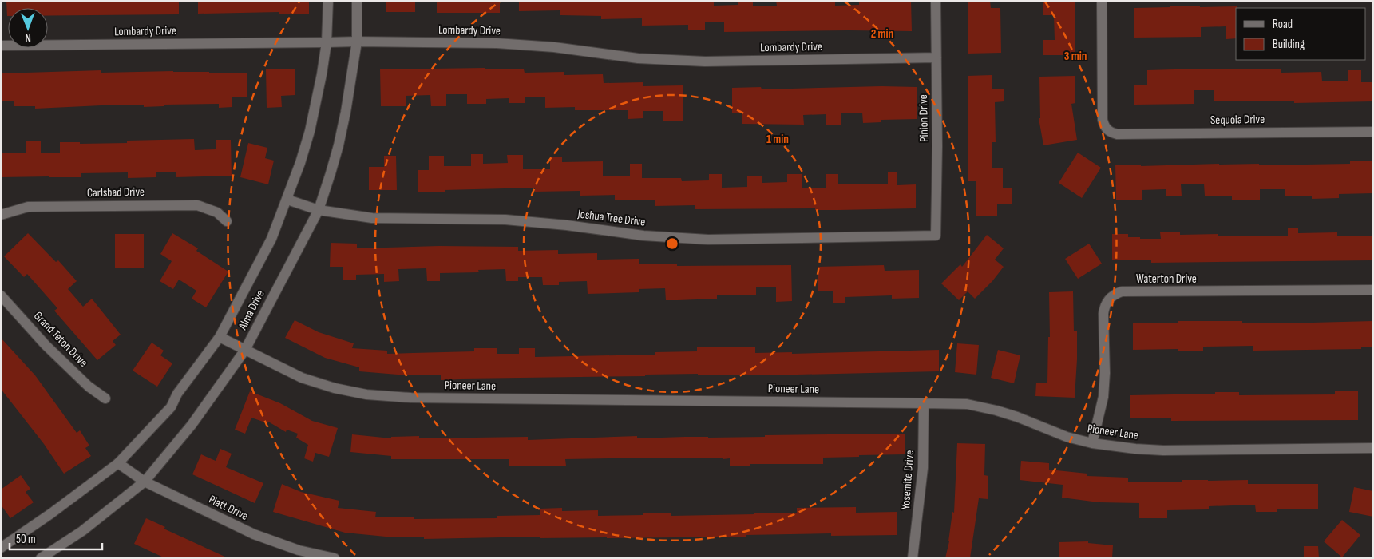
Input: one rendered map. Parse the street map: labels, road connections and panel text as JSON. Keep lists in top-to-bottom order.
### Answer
{
  "streets": {
    "street": [
      "Lombardy Drive",
      "Pinion Drive",
      "Sequoia Drive",
      "Carlsbad Drive",
      "Joshua Tree Drive",
      "Waterton Drive",
      "Alma Drive",
      "Grand Teton Drive",
      "Pioneer Lane",
      "Yosemite Drive",
      "Platt Drive"
    ]
  },
  "crossings": [
    ["Lombardy Drive", "Pinion Drive"],
    ["Lombardy Drive", "Alma Drive"],
    ["Pinion Drive", "Joshua Tree Drive"],
    ["Joshua Tree Drive", "Alma Drive"],
    ["Waterton Drive", "Pioneer Lane"],
    ["Alma Drive", "Pioneer Lane"],
    ["Alma Drive", "Platt Drive"],
    ["Pioneer Lane", "Yosemite Drive"]
  ],
  "legend": ["Road", "Building"],
  "scale_bar": "50 m",
  "north": "bottom",
  "rings": ["2 min", "3 min", "1 min"]
}
